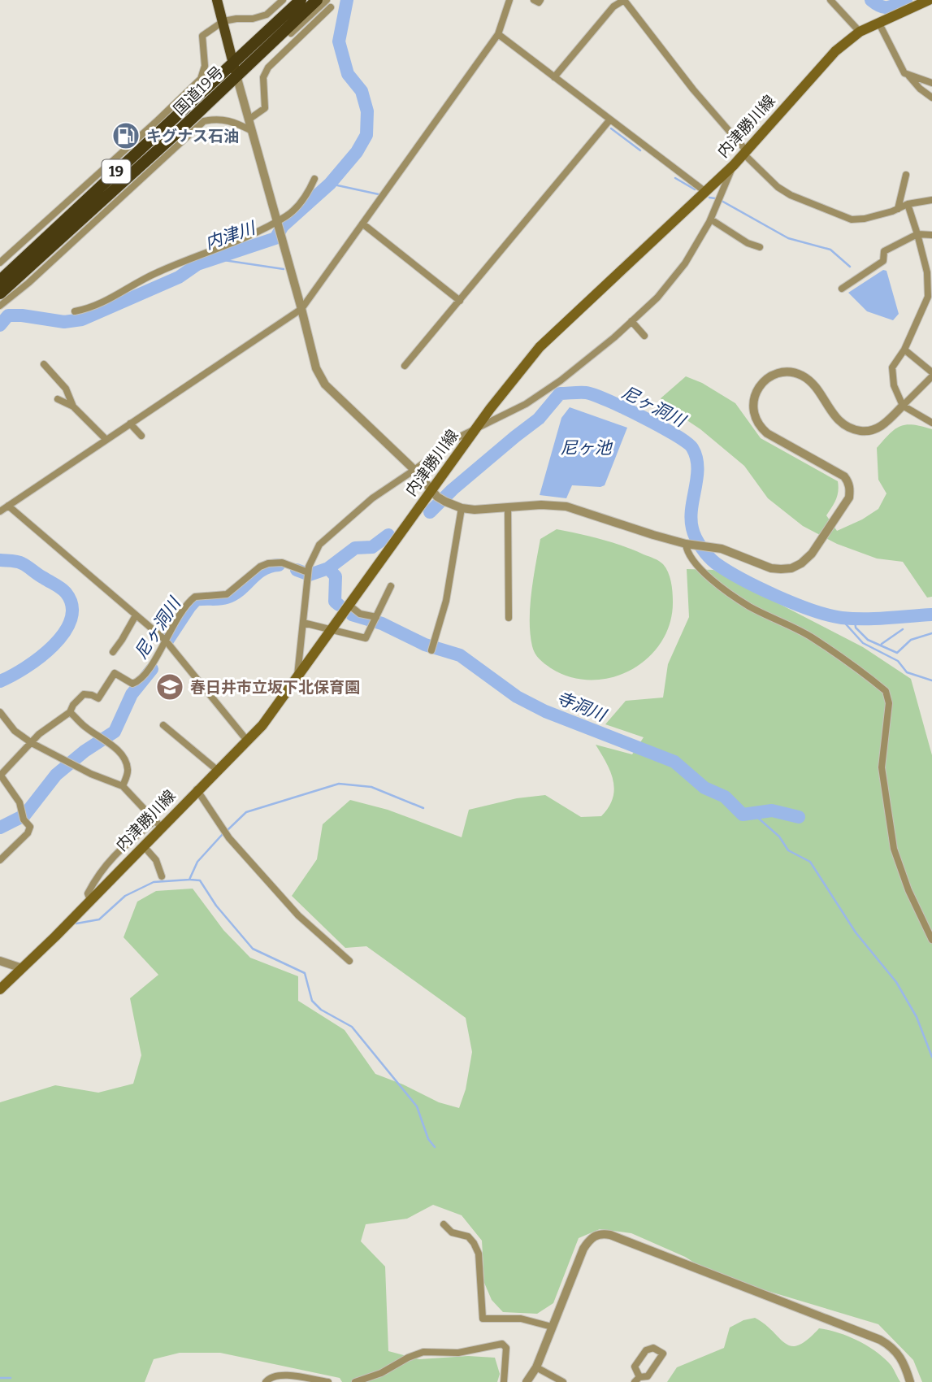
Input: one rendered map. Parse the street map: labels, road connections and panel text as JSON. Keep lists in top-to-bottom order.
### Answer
{
  "streets": {
    "highway": ["国道19号", "19"],
    "main road": ["内津勝川線"]
  },
  "water": [
    "内津川",
    "尼ヶ洞川",
    "尼ヶ池",
    "寺洞川"
  ],
  "places": {
    "fuel station": ["キグナス石油"],
    "school or university": ["春日井市立坂下北保育園"]
  }
}
